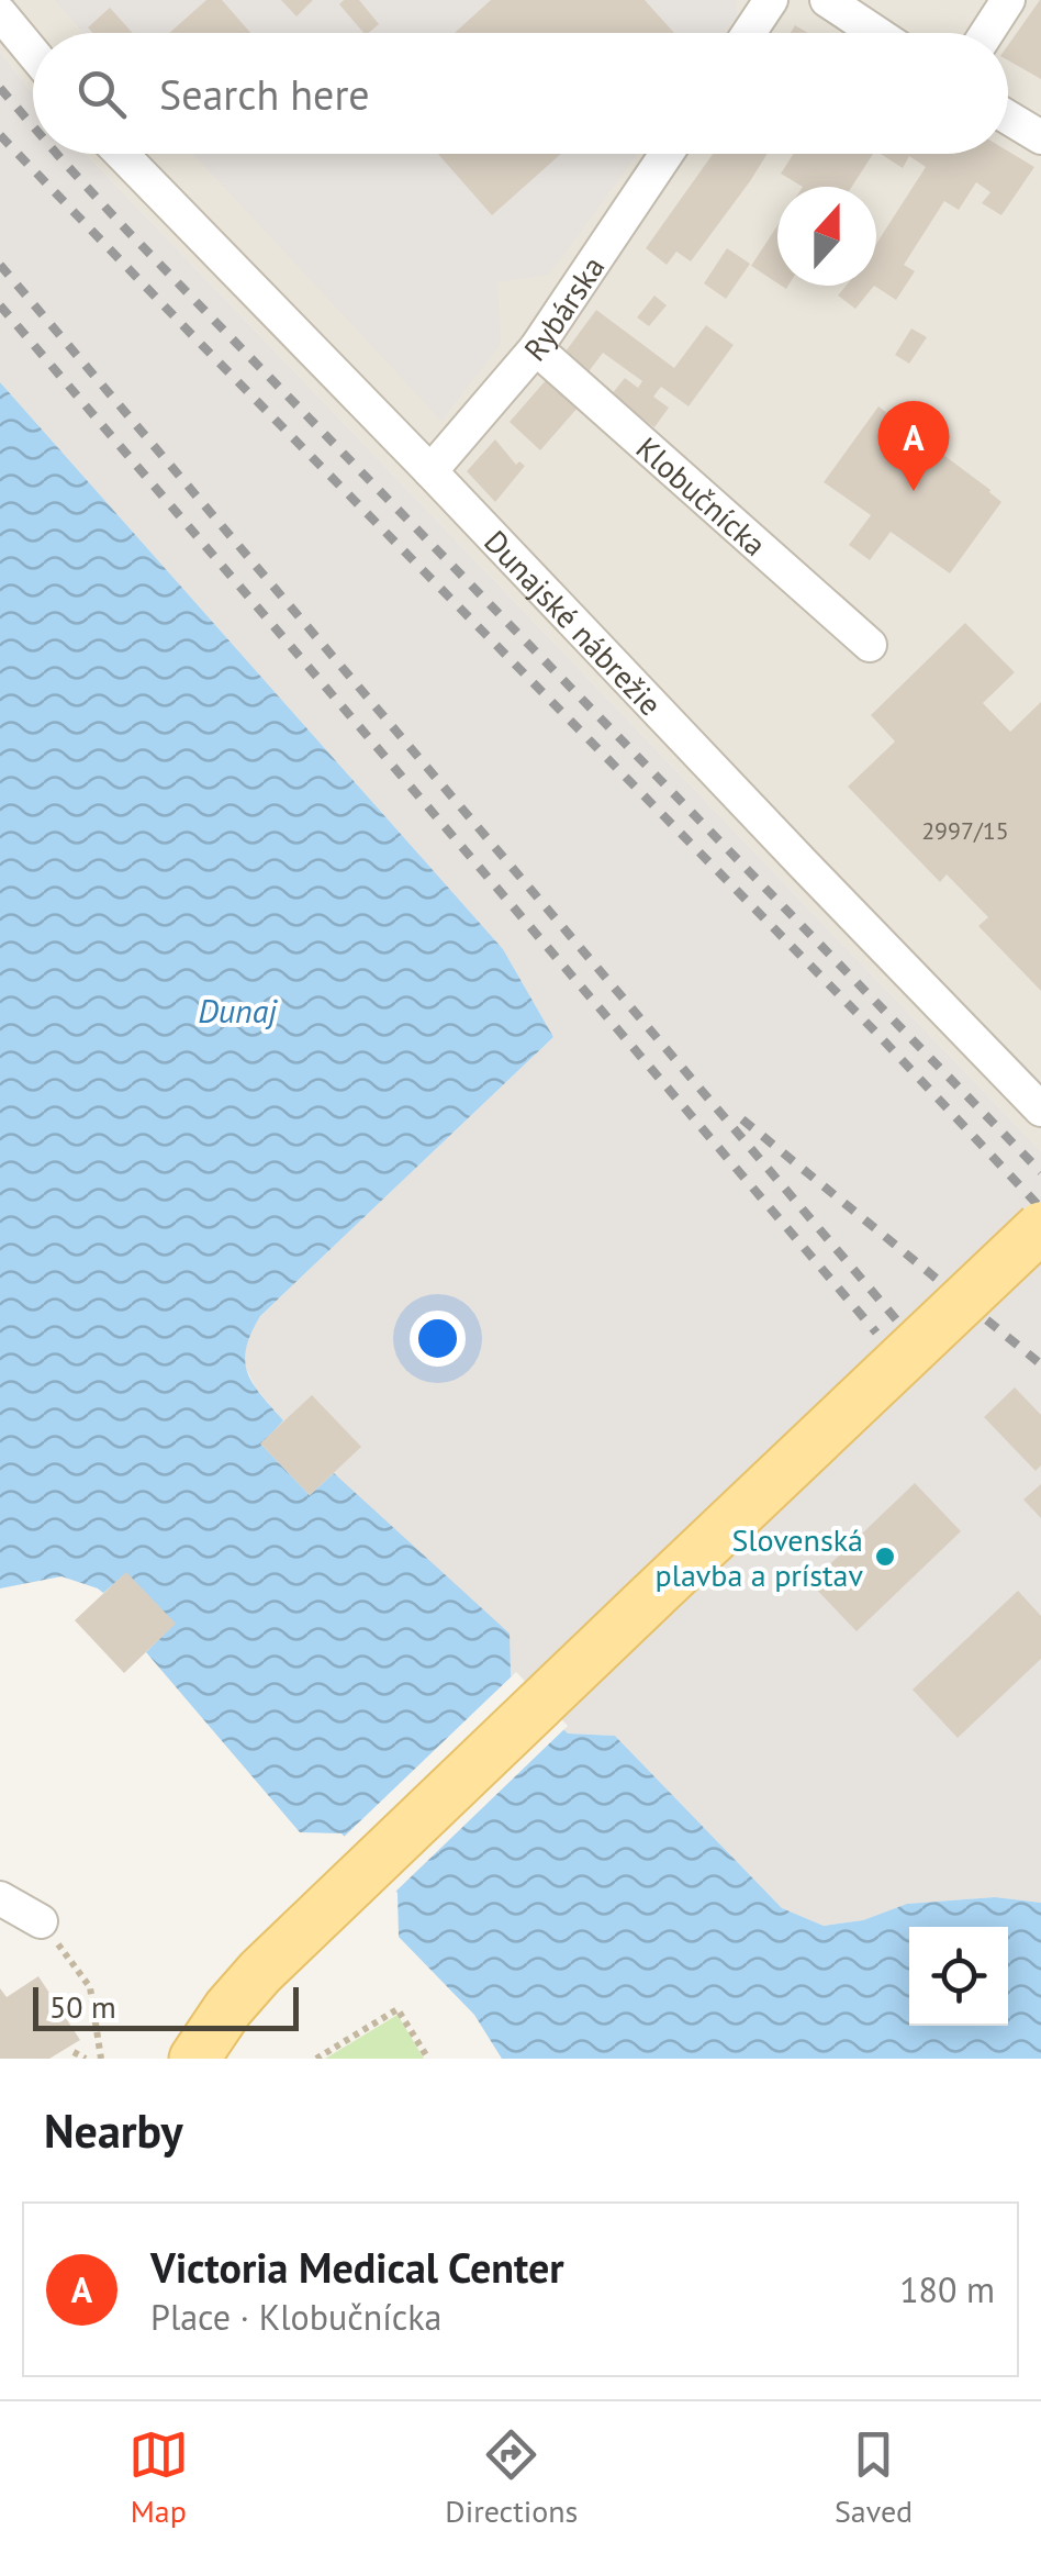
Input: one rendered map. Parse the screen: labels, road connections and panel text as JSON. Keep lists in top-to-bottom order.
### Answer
{
  "streets": {
    "street": ["Rybárska", "Klobučnícka", "Dunajské nábrežie"]
  },
  "crossings": [
    ["Rybárska", "Klobučnícka"],
    ["Rybárska", "Dunajské nábrežie"]
  ],
  "water": ["Dunaj"],
  "places": ["Slovenská plavba a prístav"],
  "house_numbers": ["2997/15"],
  "scale_bar": "50 m",
  "north": "top",
  "page": {
    "search": "Search here",
    "pins": "A",
    "scale": "50 m",
    "heading": "Nearby",
    "list": [
      {
        "mark": "A",
        "name": "Victoria Medical Center",
        "note": "Place · Klobučnícka",
        "value": "180 m"
      }
    ],
    "nav": ["Map", "Directions", "Saved"]
  }
}
